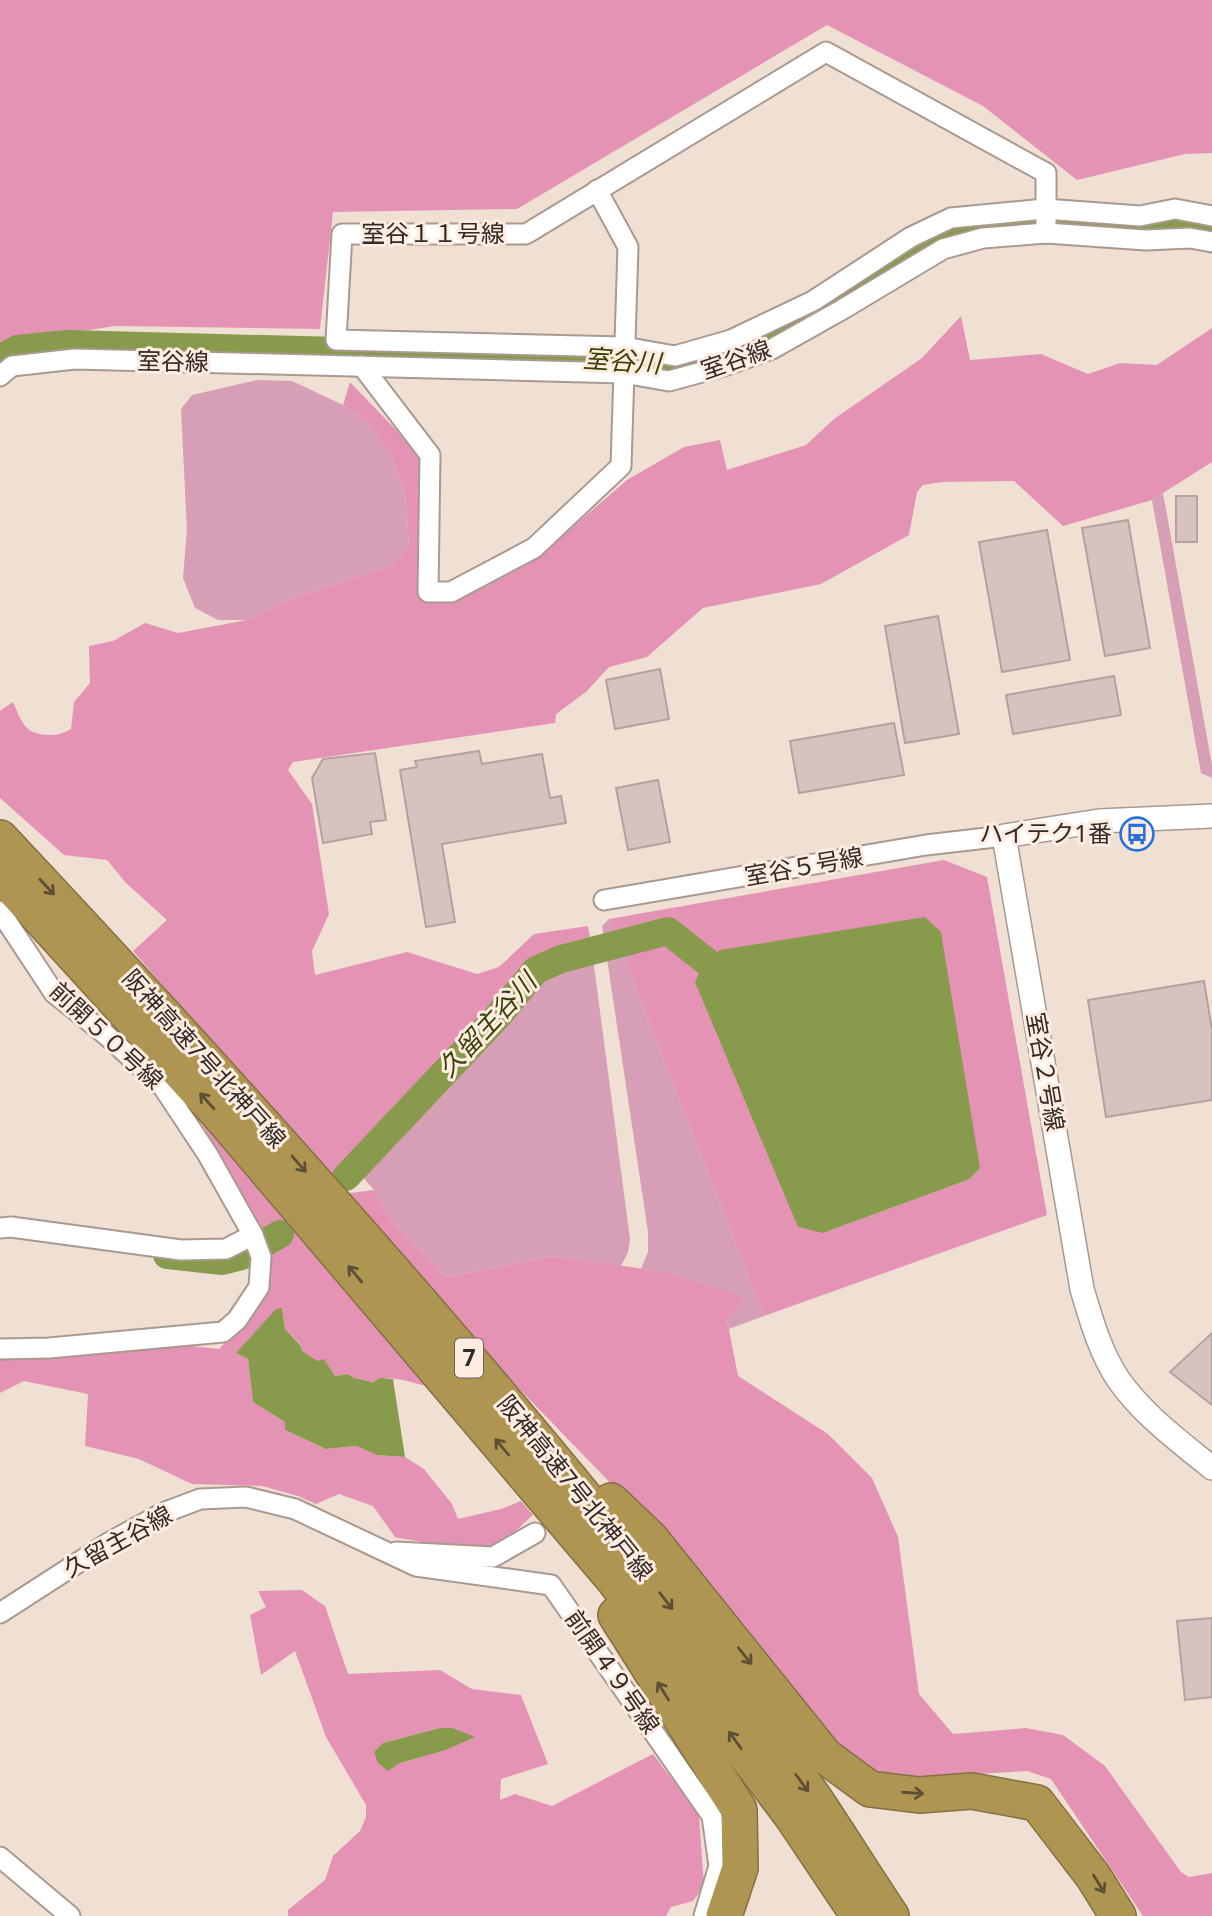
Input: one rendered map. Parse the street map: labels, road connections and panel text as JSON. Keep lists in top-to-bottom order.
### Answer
{
  "streets": {
    "highway": ["阪神高速7号北神戸線", "7"],
    "street": [
      "室谷１１号線",
      "室谷線",
      "室谷５号線",
      "前開５０号線",
      "室谷２号線",
      "久留主谷線",
      "前開４９号線"
    ]
  },
  "crossings": [
    ["室谷５号線", "室谷２号線"],
    ["久留主谷線", "前開４９号線"]
  ],
  "water": ["室谷川", "久留主谷川"],
  "places": {
    "bus stop": ["ハイテク1番"]
  }
}
